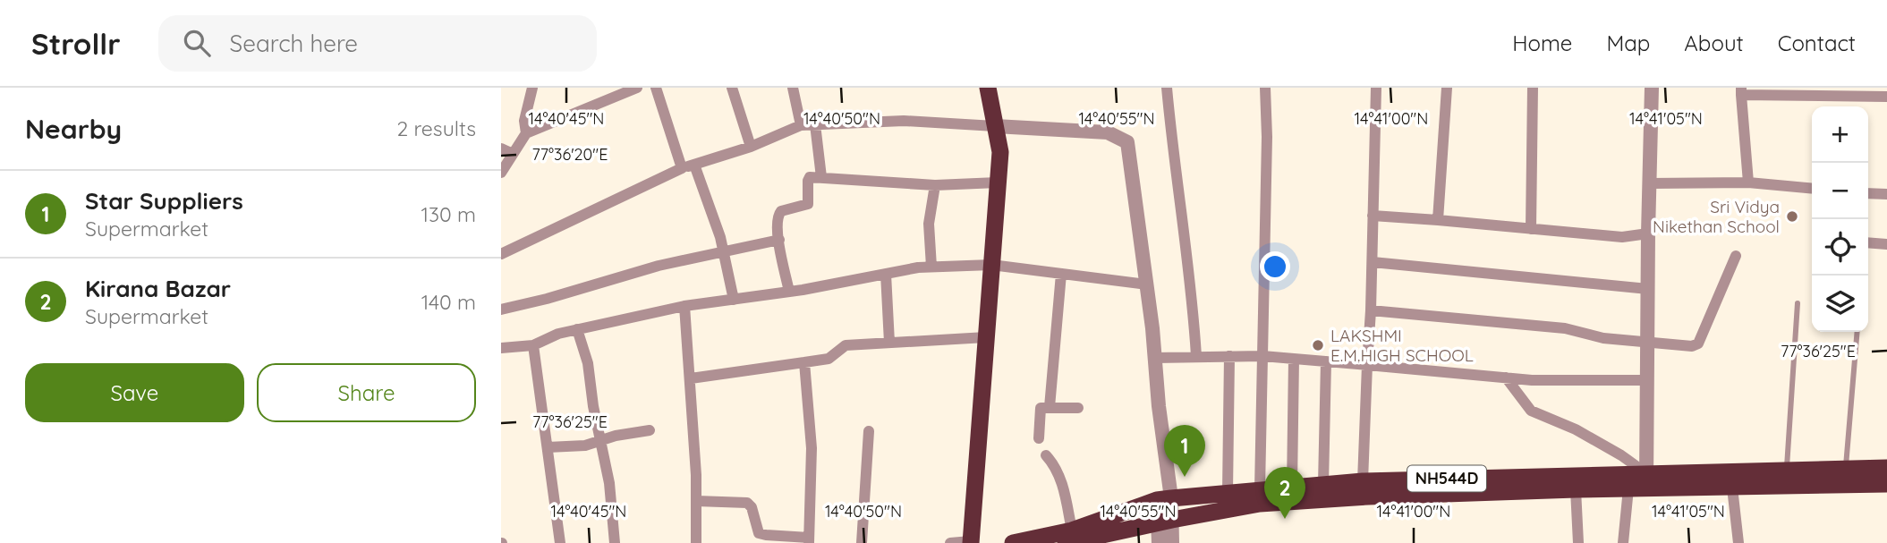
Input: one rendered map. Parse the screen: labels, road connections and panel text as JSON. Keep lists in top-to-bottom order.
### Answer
{
  "streets": {
    "highway": ["NH544D"]
  },
  "places": ["Sri Vidya Nikethan School", "LAKSHMI E.M.HIGH SCHOOL"],
  "page": {
    "header": "Strollr",
    "search": "Search here",
    "nav": [
      "Home",
      "Map",
      "About",
      "Contact"
    ],
    "heading": ["Nearby", "2 results"],
    "map_buttons": ["+", "−"],
    "list": [
      {
        "mark": "1",
        "name": "Star Suppliers",
        "note": "Supermarket",
        "value": "130 m"
      },
      {
        "mark": "2",
        "name": "Kirana Bazar",
        "note": "Supermarket",
        "value": "140 m"
      }
    ],
    "buttons": ["Save", "Share"],
    "pins": ["1", "2"]
  },
  "coordinates": [
    "14°40'45\"N",
    "14°40'50\"N",
    "14°40'55\"N",
    "14°41'00\"N",
    "14°41'05\"N",
    "77°36'20\"E",
    "77°36'25\"E"
  ]
}
